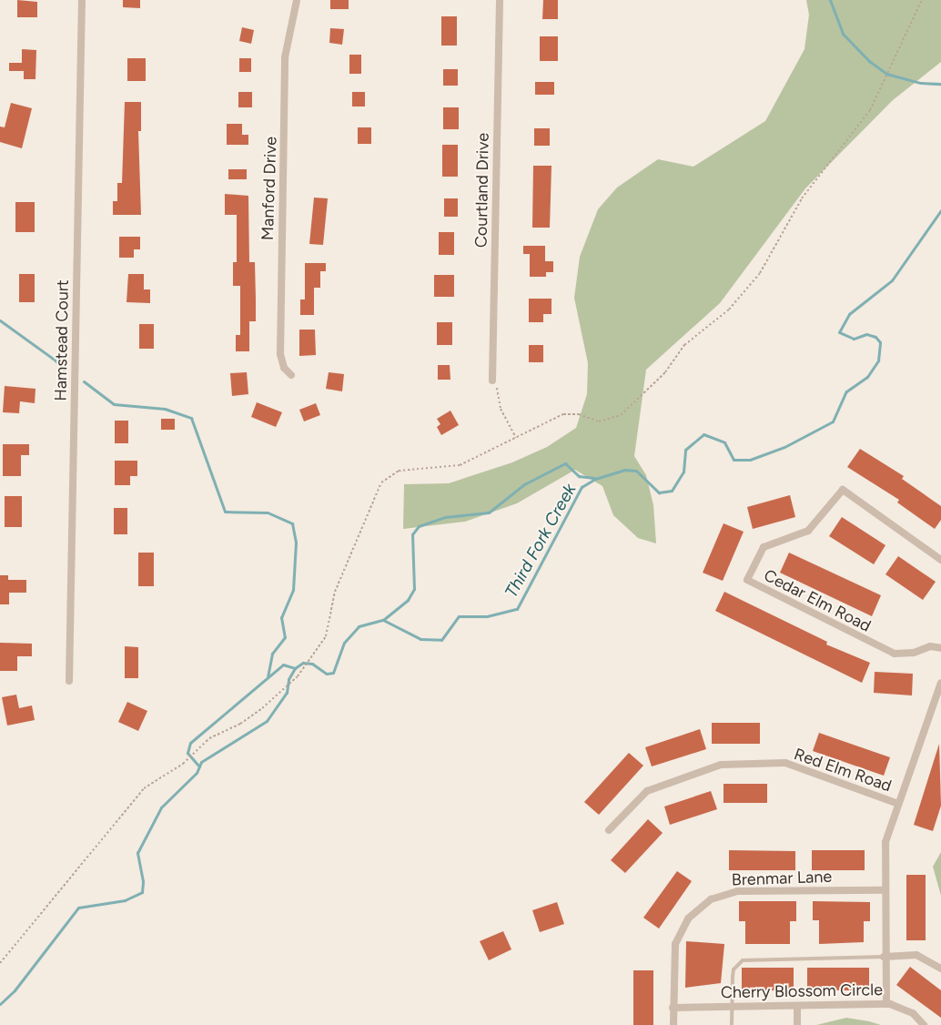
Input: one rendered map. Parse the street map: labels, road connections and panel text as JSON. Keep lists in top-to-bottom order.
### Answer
{
  "streets": {
    "street": [
      "Manford Drive",
      "Courtland Drive",
      "Hamstead Court",
      "Cedar Elm Road",
      "Red Elm Road",
      "Brenmar Lane",
      "Cherry Blossom Circle"
    ]
  },
  "crossings": [
    ["Brenmar Lane", "Cherry Blossom Circle"]
  ],
  "water": ["Third Fork Creek"]
}
